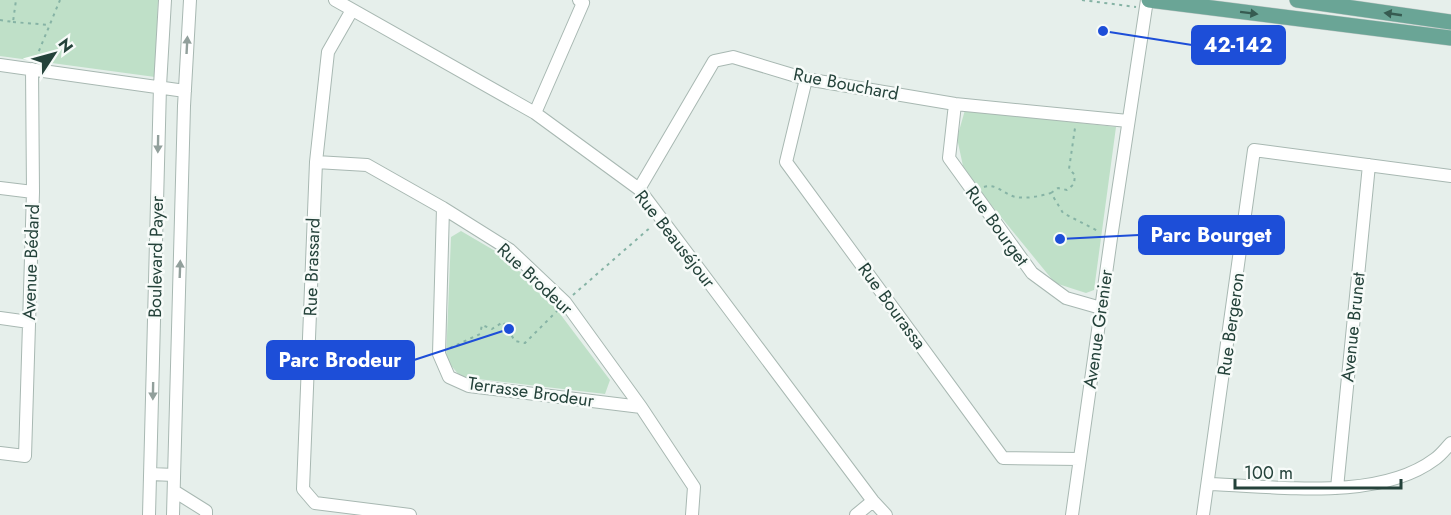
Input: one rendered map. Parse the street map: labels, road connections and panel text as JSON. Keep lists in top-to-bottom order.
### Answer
{
  "streets": {
    "street": [
      "Rue Bouchard",
      "Rue Bourget",
      "Rue Beauséjour",
      "Boulevard Payer",
      "Avenue Bédard",
      "Rue Brassard",
      "Rue Brodeur",
      "Rue Bourassa",
      "Rue Bergeron",
      "Avenue Brunet",
      "Avenue Grenier",
      "Terrasse Brodeur"
    ]
  },
  "crossings": [
    ["Rue Bouchard", "Rue Bourget"],
    ["Rue Bouchard", "Rue Beauséjour"],
    ["Rue Bouchard", "Rue Bourassa"],
    ["Rue Bouchard", "Avenue Grenier"],
    ["Rue Bourget", "Avenue Grenier"],
    ["Rue Beauséjour", "Rue Brassard"],
    ["Rue Brassard", "Rue Brodeur"],
    ["Rue Brodeur", "Terrasse Brodeur"],
    ["Rue Bourassa", "Avenue Grenier"],
    ["Rue Bergeron", "Avenue Brunet"]
  ],
  "places": ["42-142", "Parc Bourget", "Parc Brodeur"],
  "scale_bar": "100 m",
  "north": "top right"
}
